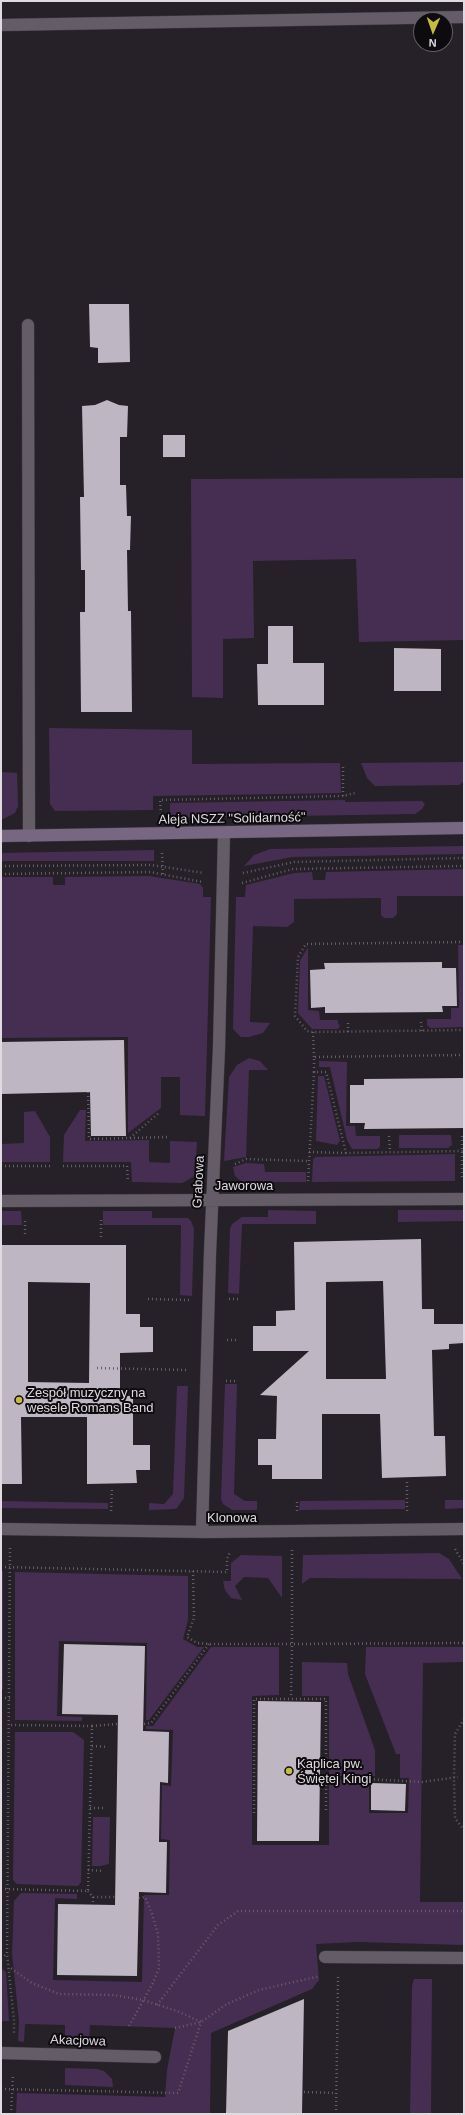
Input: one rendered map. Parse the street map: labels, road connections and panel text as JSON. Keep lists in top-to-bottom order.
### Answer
{
  "streets": {
    "street": [
      "Aleja NSZZ \"Solidarność\"",
      "Grabowa",
      "Jaworowa",
      "Klonowa",
      "Akacjowa"
    ]
  },
  "crossings": [
    ["Aleja NSZZ \"Solidarność\"", "Grabowa"],
    ["Grabowa", "Jaworowa"],
    ["Grabowa", "Klonowa"]
  ],
  "places": ["Zespół muzyczny na wesele Romans Band", "Kaplica pw. Świętej Kingi"],
  "north": "bottom"
}
